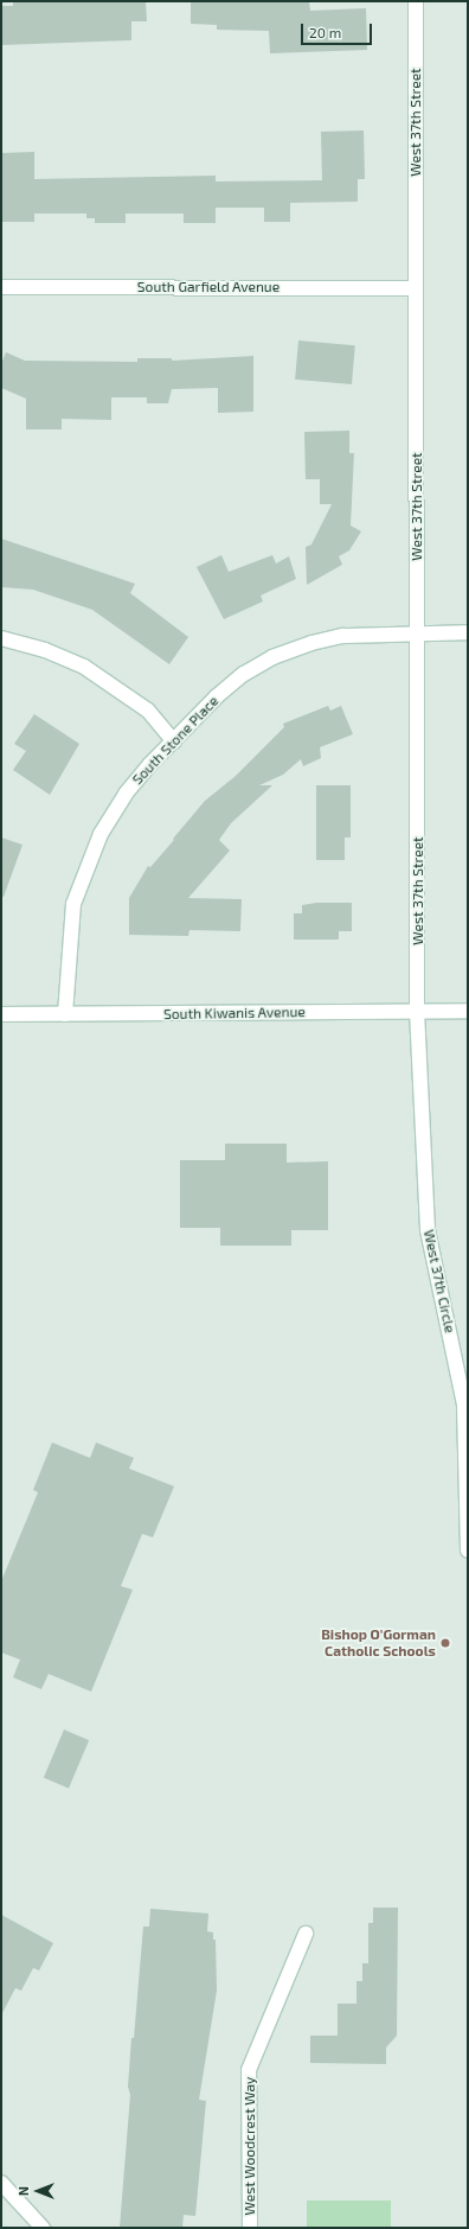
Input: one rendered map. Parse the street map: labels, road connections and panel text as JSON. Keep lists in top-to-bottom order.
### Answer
{
  "streets": {
    "street": [
      "West 37th Street",
      "South Garfield Avenue",
      "South Stone Place",
      "South Kiwanis Avenue",
      "West 37th Circle",
      "West Woodcrest Way"
    ]
  },
  "crossings": [
    ["West 37th Street", "South Garfield Avenue"],
    ["West 37th Street", "South Stone Place"],
    ["West 37th Street", "South Kiwanis Avenue"],
    ["West 37th Street", "West 37th Circle"],
    ["South Stone Place", "South Kiwanis Avenue"],
    ["South Kiwanis Avenue", "West 37th Circle"]
  ],
  "places": ["Bishop O'Gorman Catholic Schools"],
  "scale_bar": "20 m",
  "north": "left"
}
